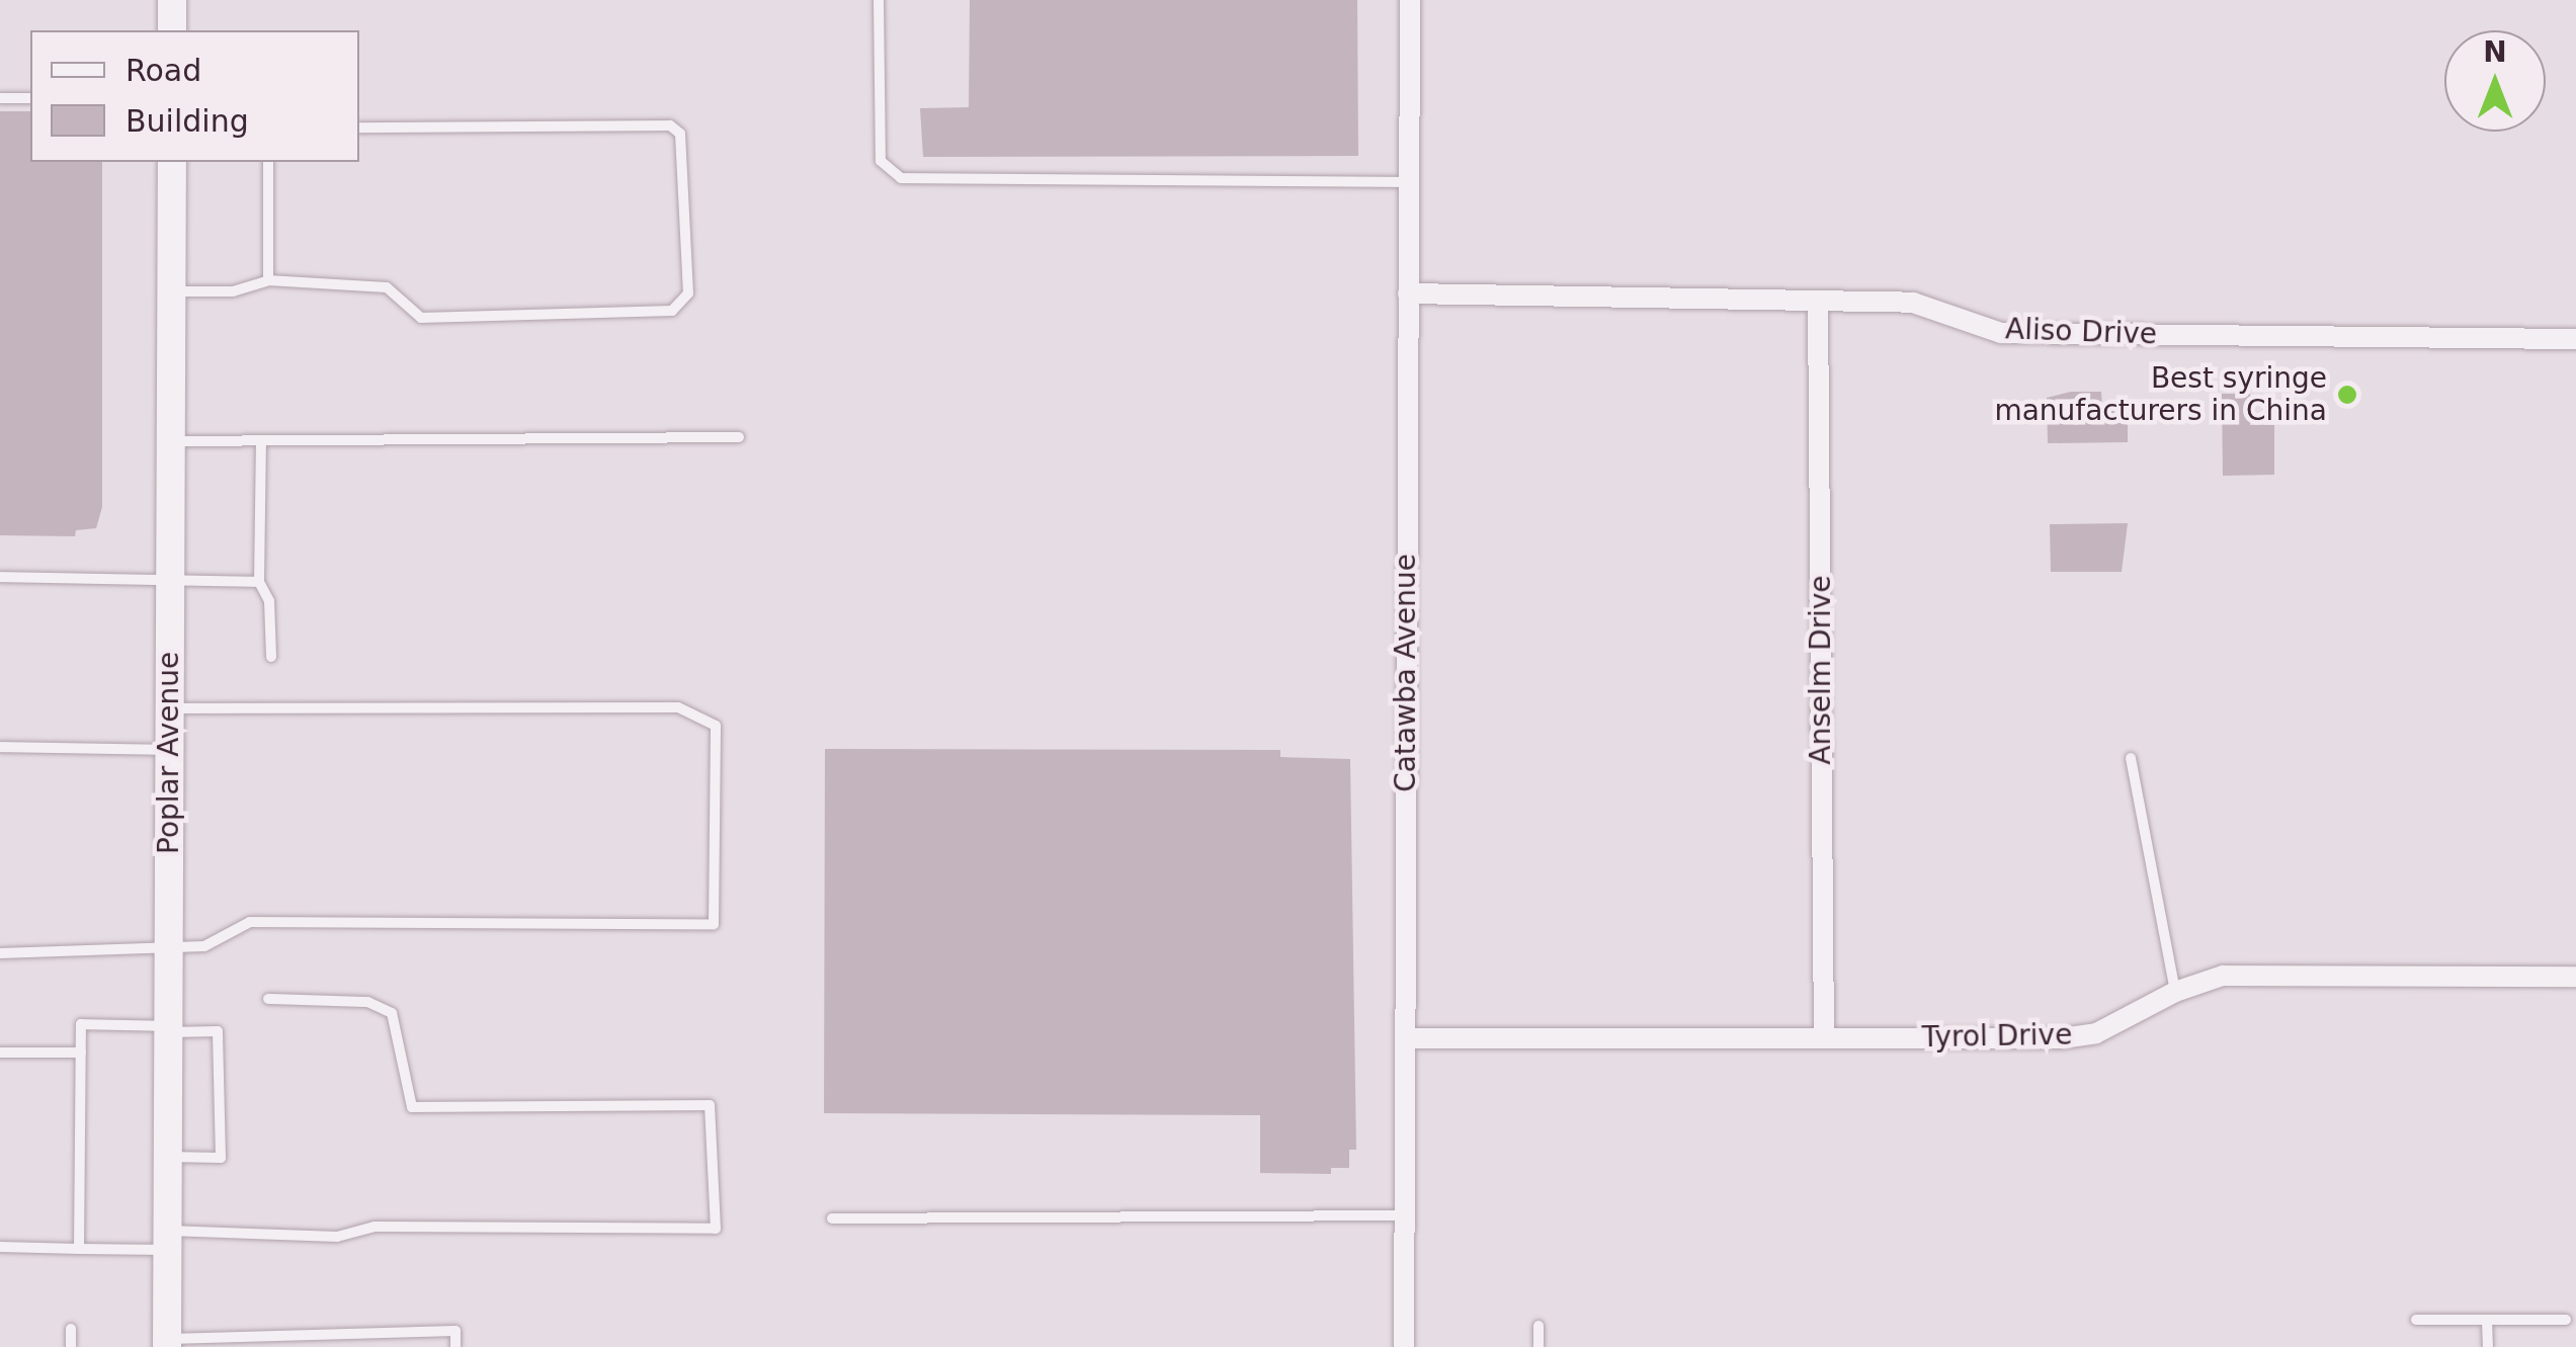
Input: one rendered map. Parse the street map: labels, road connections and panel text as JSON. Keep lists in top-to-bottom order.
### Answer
{
  "streets": {
    "street": [
      "Aliso Drive",
      "Anselm Drive",
      "Catawba Avenue",
      "Poplar Avenue",
      "Tyrol Drive"
    ]
  },
  "crossings": [
    ["Aliso Drive", "Anselm Drive"],
    ["Aliso Drive", "Catawba Avenue"],
    ["Anselm Drive", "Tyrol Drive"],
    ["Catawba Avenue", "Tyrol Drive"]
  ],
  "places": ["Best syringe manufacturers in China"],
  "legend": ["Road", "Building"],
  "north": "top"
}
